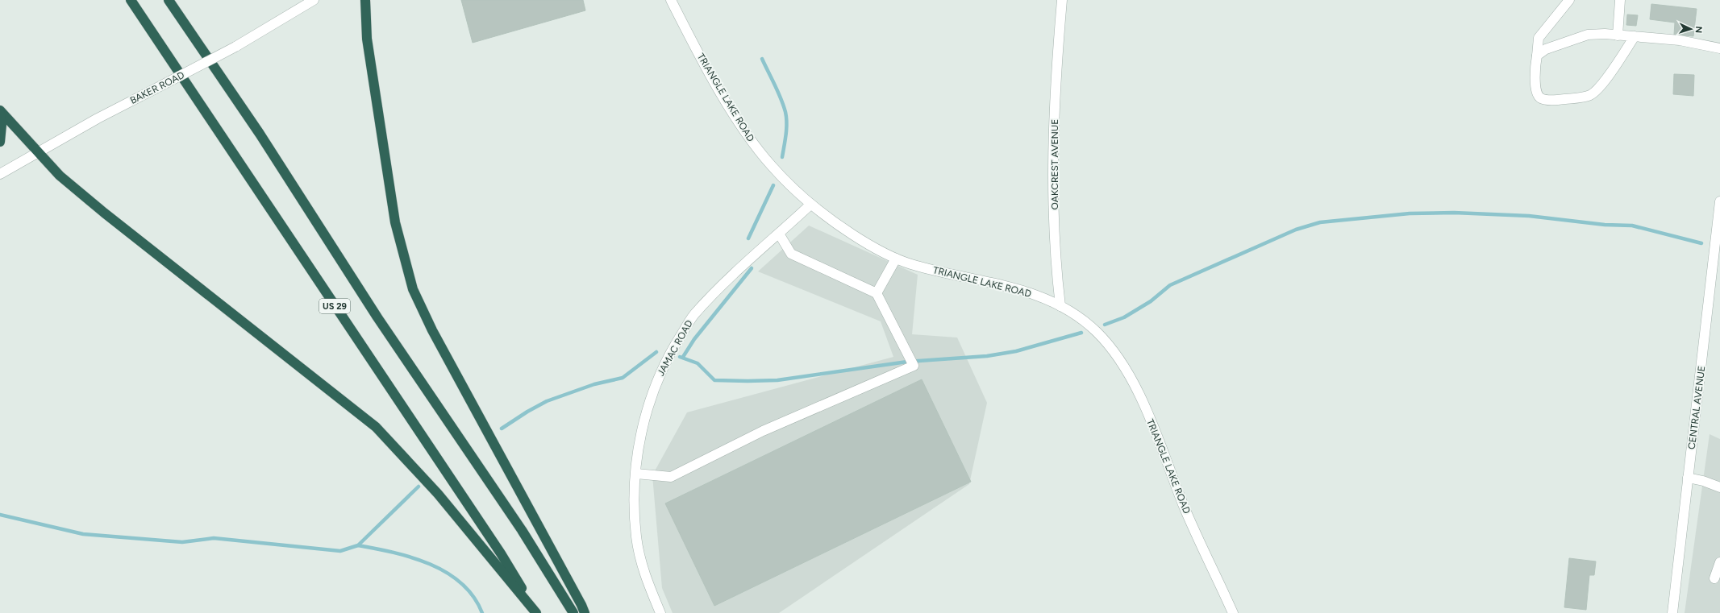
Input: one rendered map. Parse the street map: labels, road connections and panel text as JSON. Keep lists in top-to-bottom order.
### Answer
{
  "streets": {
    "highway": ["US 29"],
    "street": [
      "BAKER ROAD",
      "TRIANGLE LAKE ROAD",
      "OAKCREST AVENUE",
      "JAMAC ROAD",
      "CENTRAL AVENUE"
    ]
  },
  "crossings": [
    ["TRIANGLE LAKE ROAD", "OAKCREST AVENUE"],
    ["TRIANGLE LAKE ROAD", "JAMAC ROAD"]
  ],
  "north": "right"
}
